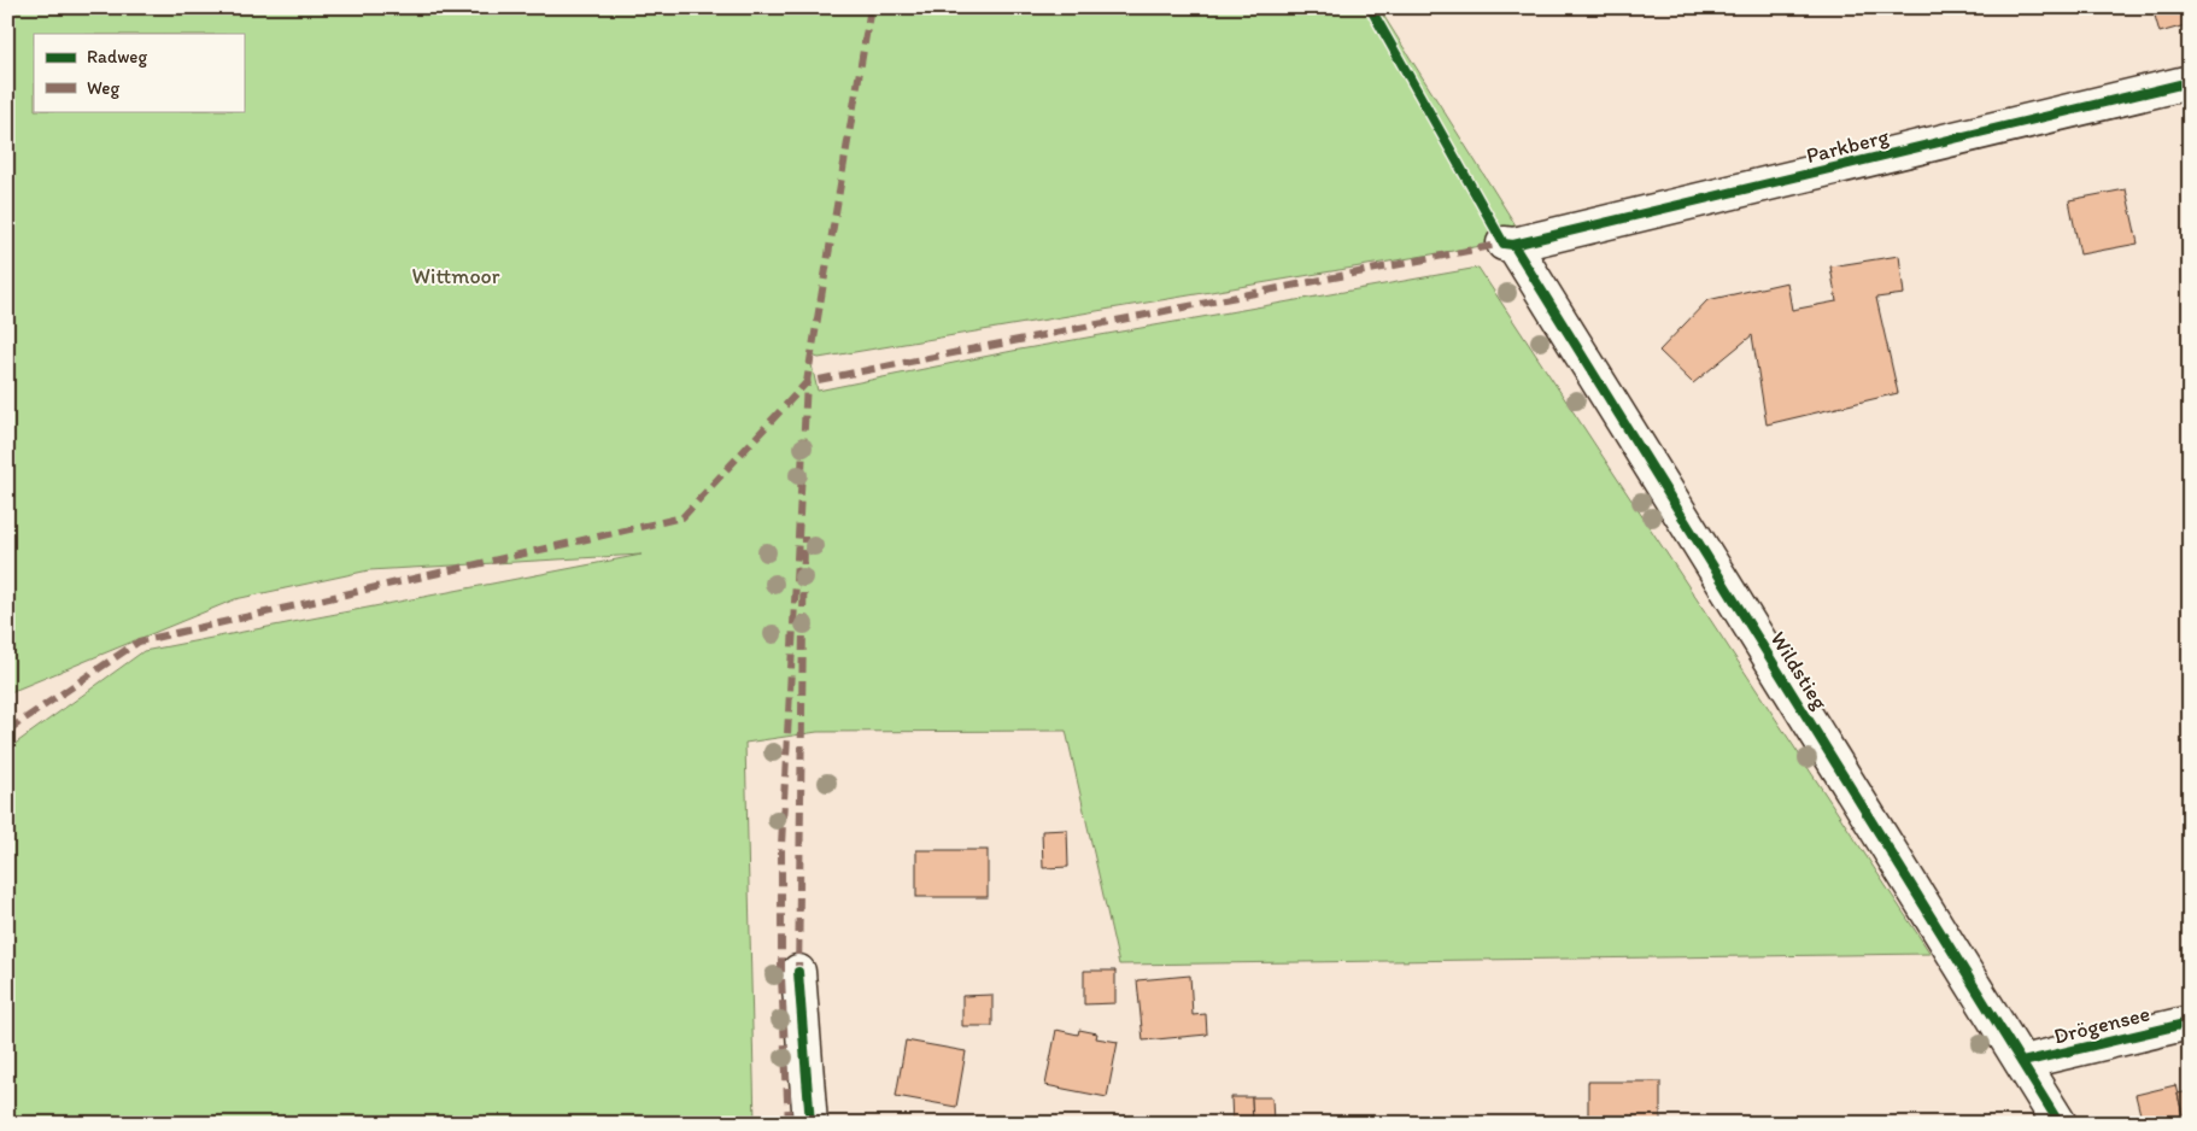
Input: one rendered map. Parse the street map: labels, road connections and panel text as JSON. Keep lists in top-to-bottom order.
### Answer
{
  "streets": {
    "street": ["Parkberg", "Wildstieg", "Drögensee"]
  },
  "crossings": [
    ["Parkberg", "Wildstieg"],
    ["Wildstieg", "Drögensee"]
  ],
  "parks": ["Wittmoor"],
  "legend": ["Radweg", "Weg"]
}
